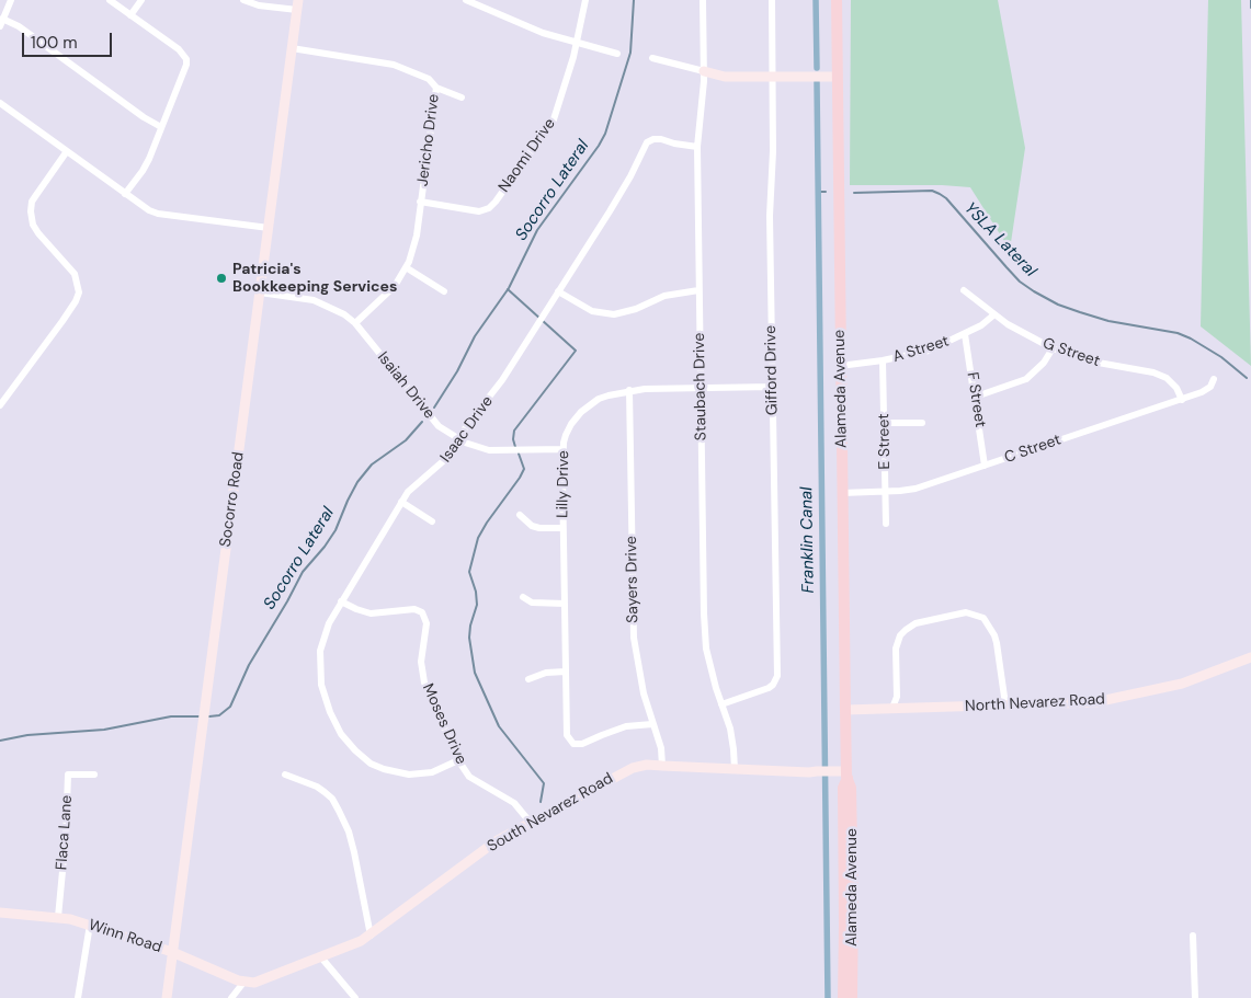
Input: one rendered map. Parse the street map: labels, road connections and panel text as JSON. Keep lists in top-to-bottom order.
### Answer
{
  "streets": {
    "main road": ["Alameda Avenue"],
    "street": [
      "Jericho Drive",
      "Naomi Drive",
      "A Street",
      "G Street",
      "Gifford Drive",
      "Isaiah Drive",
      "Staubach Drive",
      "F Street",
      "Isaac Drive",
      "E Street",
      "C Street",
      "Lilly Drive",
      "Socorro Road",
      "Sayers Drive",
      "North Nevarez Road",
      "Moses Drive",
      "South Nevarez Road",
      "Flaca Lane",
      "Winn Road"
    ]
  },
  "crossings": [
    ["Jericho Drive", "Naomi Drive"],
    ["Jericho Drive", "Isaiah Drive"],
    ["Jericho Drive", "Socorro Road"],
    ["A Street", "G Street"],
    ["A Street", "Alameda Avenue"],
    ["A Street", "F Street"],
    ["A Street", "E Street"],
    ["G Street", "C Street"],
    ["Gifford Drive", "Staubach Drive"],
    ["Gifford Drive", "Lilly Drive"],
    ["Isaiah Drive", "Isaac Drive"],
    ["Isaiah Drive", "Lilly Drive"],
    ["Isaiah Drive", "Socorro Road"],
    ["Staubach Drive", "Isaac Drive"],
    ["Staubach Drive", "Lilly Drive"],
    ["Staubach Drive", "South Nevarez Road"],
    ["Alameda Avenue", "C Street"],
    ["Alameda Avenue", "North Nevarez Road"],
    ["Alameda Avenue", "South Nevarez Road"],
    ["F Street", "C Street"],
    ["Isaac Drive", "Moses Drive"],
    ["E Street", "C Street"],
    ["Lilly Drive", "Sayers Drive"],
    ["Socorro Road", "Winn Road"],
    ["Sayers Drive", "South Nevarez Road"],
    ["Moses Drive", "South Nevarez Road"],
    ["South Nevarez Road", "Winn Road"],
    ["Flaca Lane", "Winn Road"]
  ],
  "water": ["Socorro Lateral", "YSLA Lateral", "Franklin Canal"],
  "places": ["Patricia's Bookkeeping Services"],
  "scale_bar": "100 m"
}
